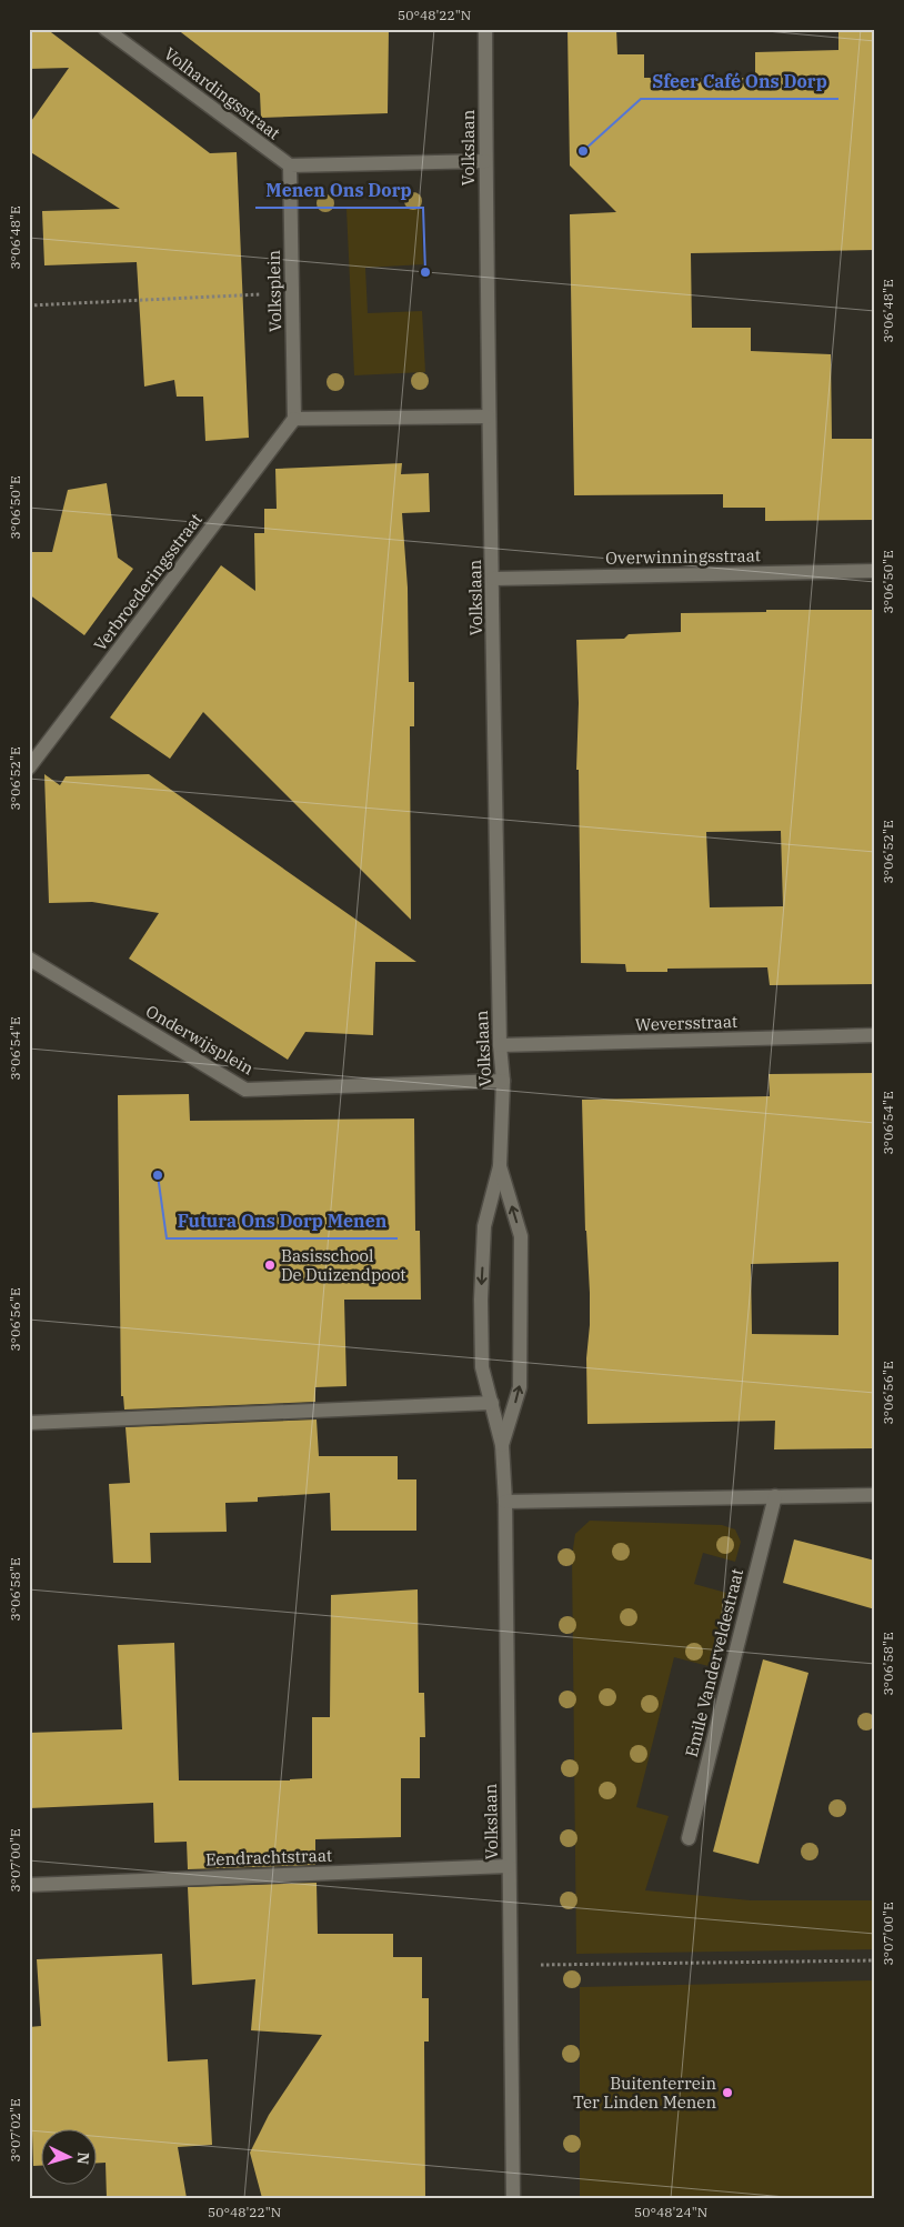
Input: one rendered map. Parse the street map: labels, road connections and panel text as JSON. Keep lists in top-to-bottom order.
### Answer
{
  "streets": {
    "street": [
      "Volhardingsstraat",
      "Volkslaan",
      "Volksplein",
      "Overwinningsstraat",
      "Verbroederingsstraat",
      "Weversstraat",
      "Onderwijsplein",
      "Emile Vanderveldestraat",
      "Eendrachtstraat"
    ]
  },
  "crossings": [
    ["Volhardingsstraat", "Volksplein"],
    ["Volkslaan", "Overwinningsstraat"],
    ["Volkslaan", "Weversstraat"],
    ["Volkslaan", "Onderwijsplein"],
    ["Volkslaan", "Eendrachtstraat"],
    ["Volksplein", "Verbroederingsstraat"]
  ],
  "places": [
    "Sfeer Café Ons Dorp",
    "Menen Ons Dorp",
    "Futura Ons Dorp Menen",
    "Basisschool De Duizendpoot",
    "Buitenterrein Ter Linden Menen"
  ],
  "north": "right",
  "coordinates": [
    "50°48'22\"N",
    "3°06'48\"E",
    "3°06'50\"E",
    "3°06'52\"E",
    "3°06'54\"E",
    "3°06'56\"E",
    "3°06'58\"E",
    "3°07'00\"E",
    "3°07'02\"E",
    "50°48'24\"N"
  ]
}
